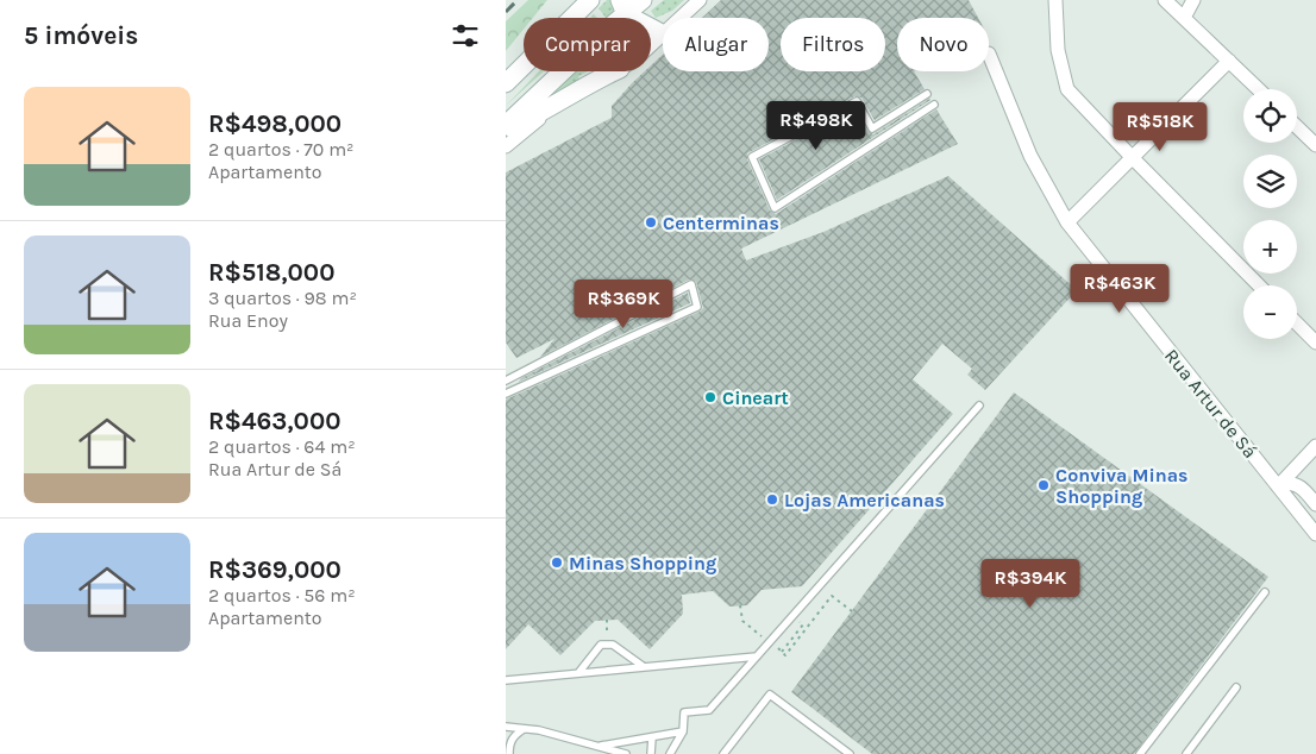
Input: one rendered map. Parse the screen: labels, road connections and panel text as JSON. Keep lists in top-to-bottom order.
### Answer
{
  "streets": {
    "street": ["Rua Artur de Sá"]
  },
  "places": [
    "Centerminas",
    "Cineart",
    "Conviva Minas Shopping",
    "Lojas Americanas",
    "Minas Shopping"
  ],
  "page": {
    "heading": "5 imóveis",
    "chip": [
      "Comprar",
      "Alugar",
      "Filtros",
      "Novo"
    ],
    "list": [
      {
        "name": "R$498,000",
        "note": "2 quartos · 70 m² · Apartamento"
      },
      {
        "name": "R$518,000",
        "note": "3 quartos · 98 m² · Rua Enoy"
      },
      {
        "name": "R$463,000",
        "note": "2 quartos · 64 m² · Rua Artur de Sá"
      },
      {
        "name": "R$369,000",
        "note": "2 quartos · 56 m² · Apartamento"
      }
    ],
    "map_buttons": ["+", "−"],
    "price": [
      "R$498K",
      "R$518K",
      "R$463K",
      "R$369K",
      "R$394K"
    ]
  }
}
